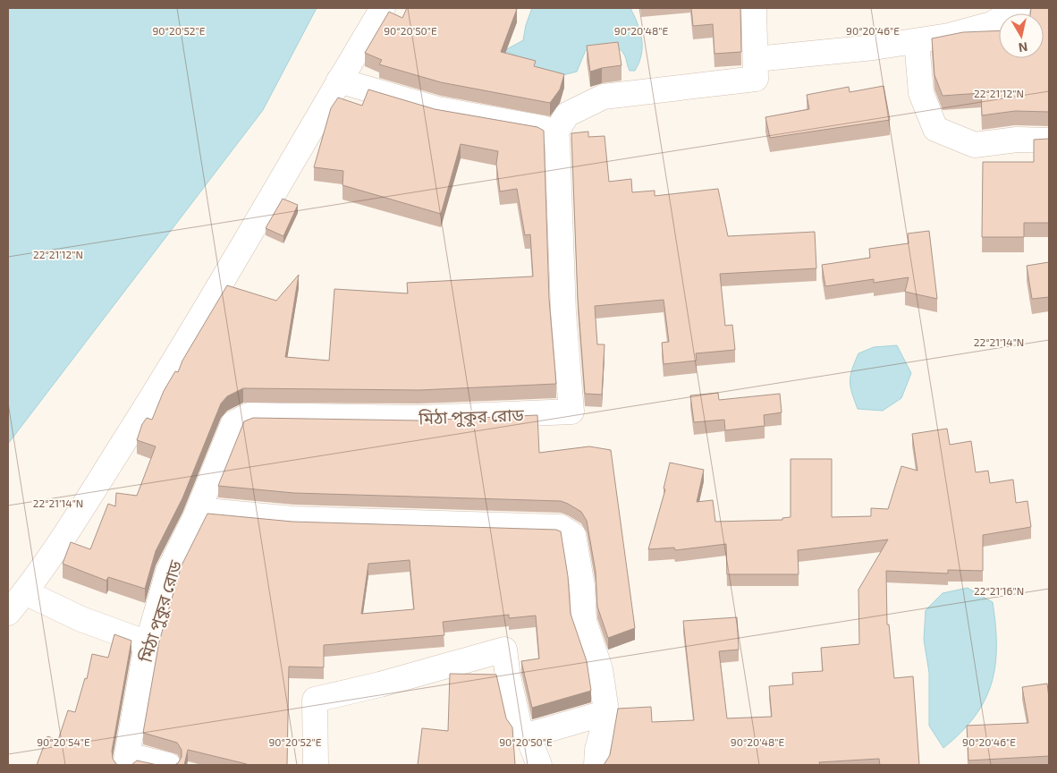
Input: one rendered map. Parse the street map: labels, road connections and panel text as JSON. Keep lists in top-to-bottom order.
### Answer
{
  "streets": {
    "street": ["মিঠা পুকুর রোড"]
  },
  "north": "bottom",
  "coordinates": [
    "90°20'52\"E",
    "90°20'50\"E",
    "90°20'48\"E",
    "90°20'46\"E",
    "22°21'12\"N",
    "22°21'14\"N",
    "22°21'16\"N",
    "90°20'54\"E"
  ]
}
